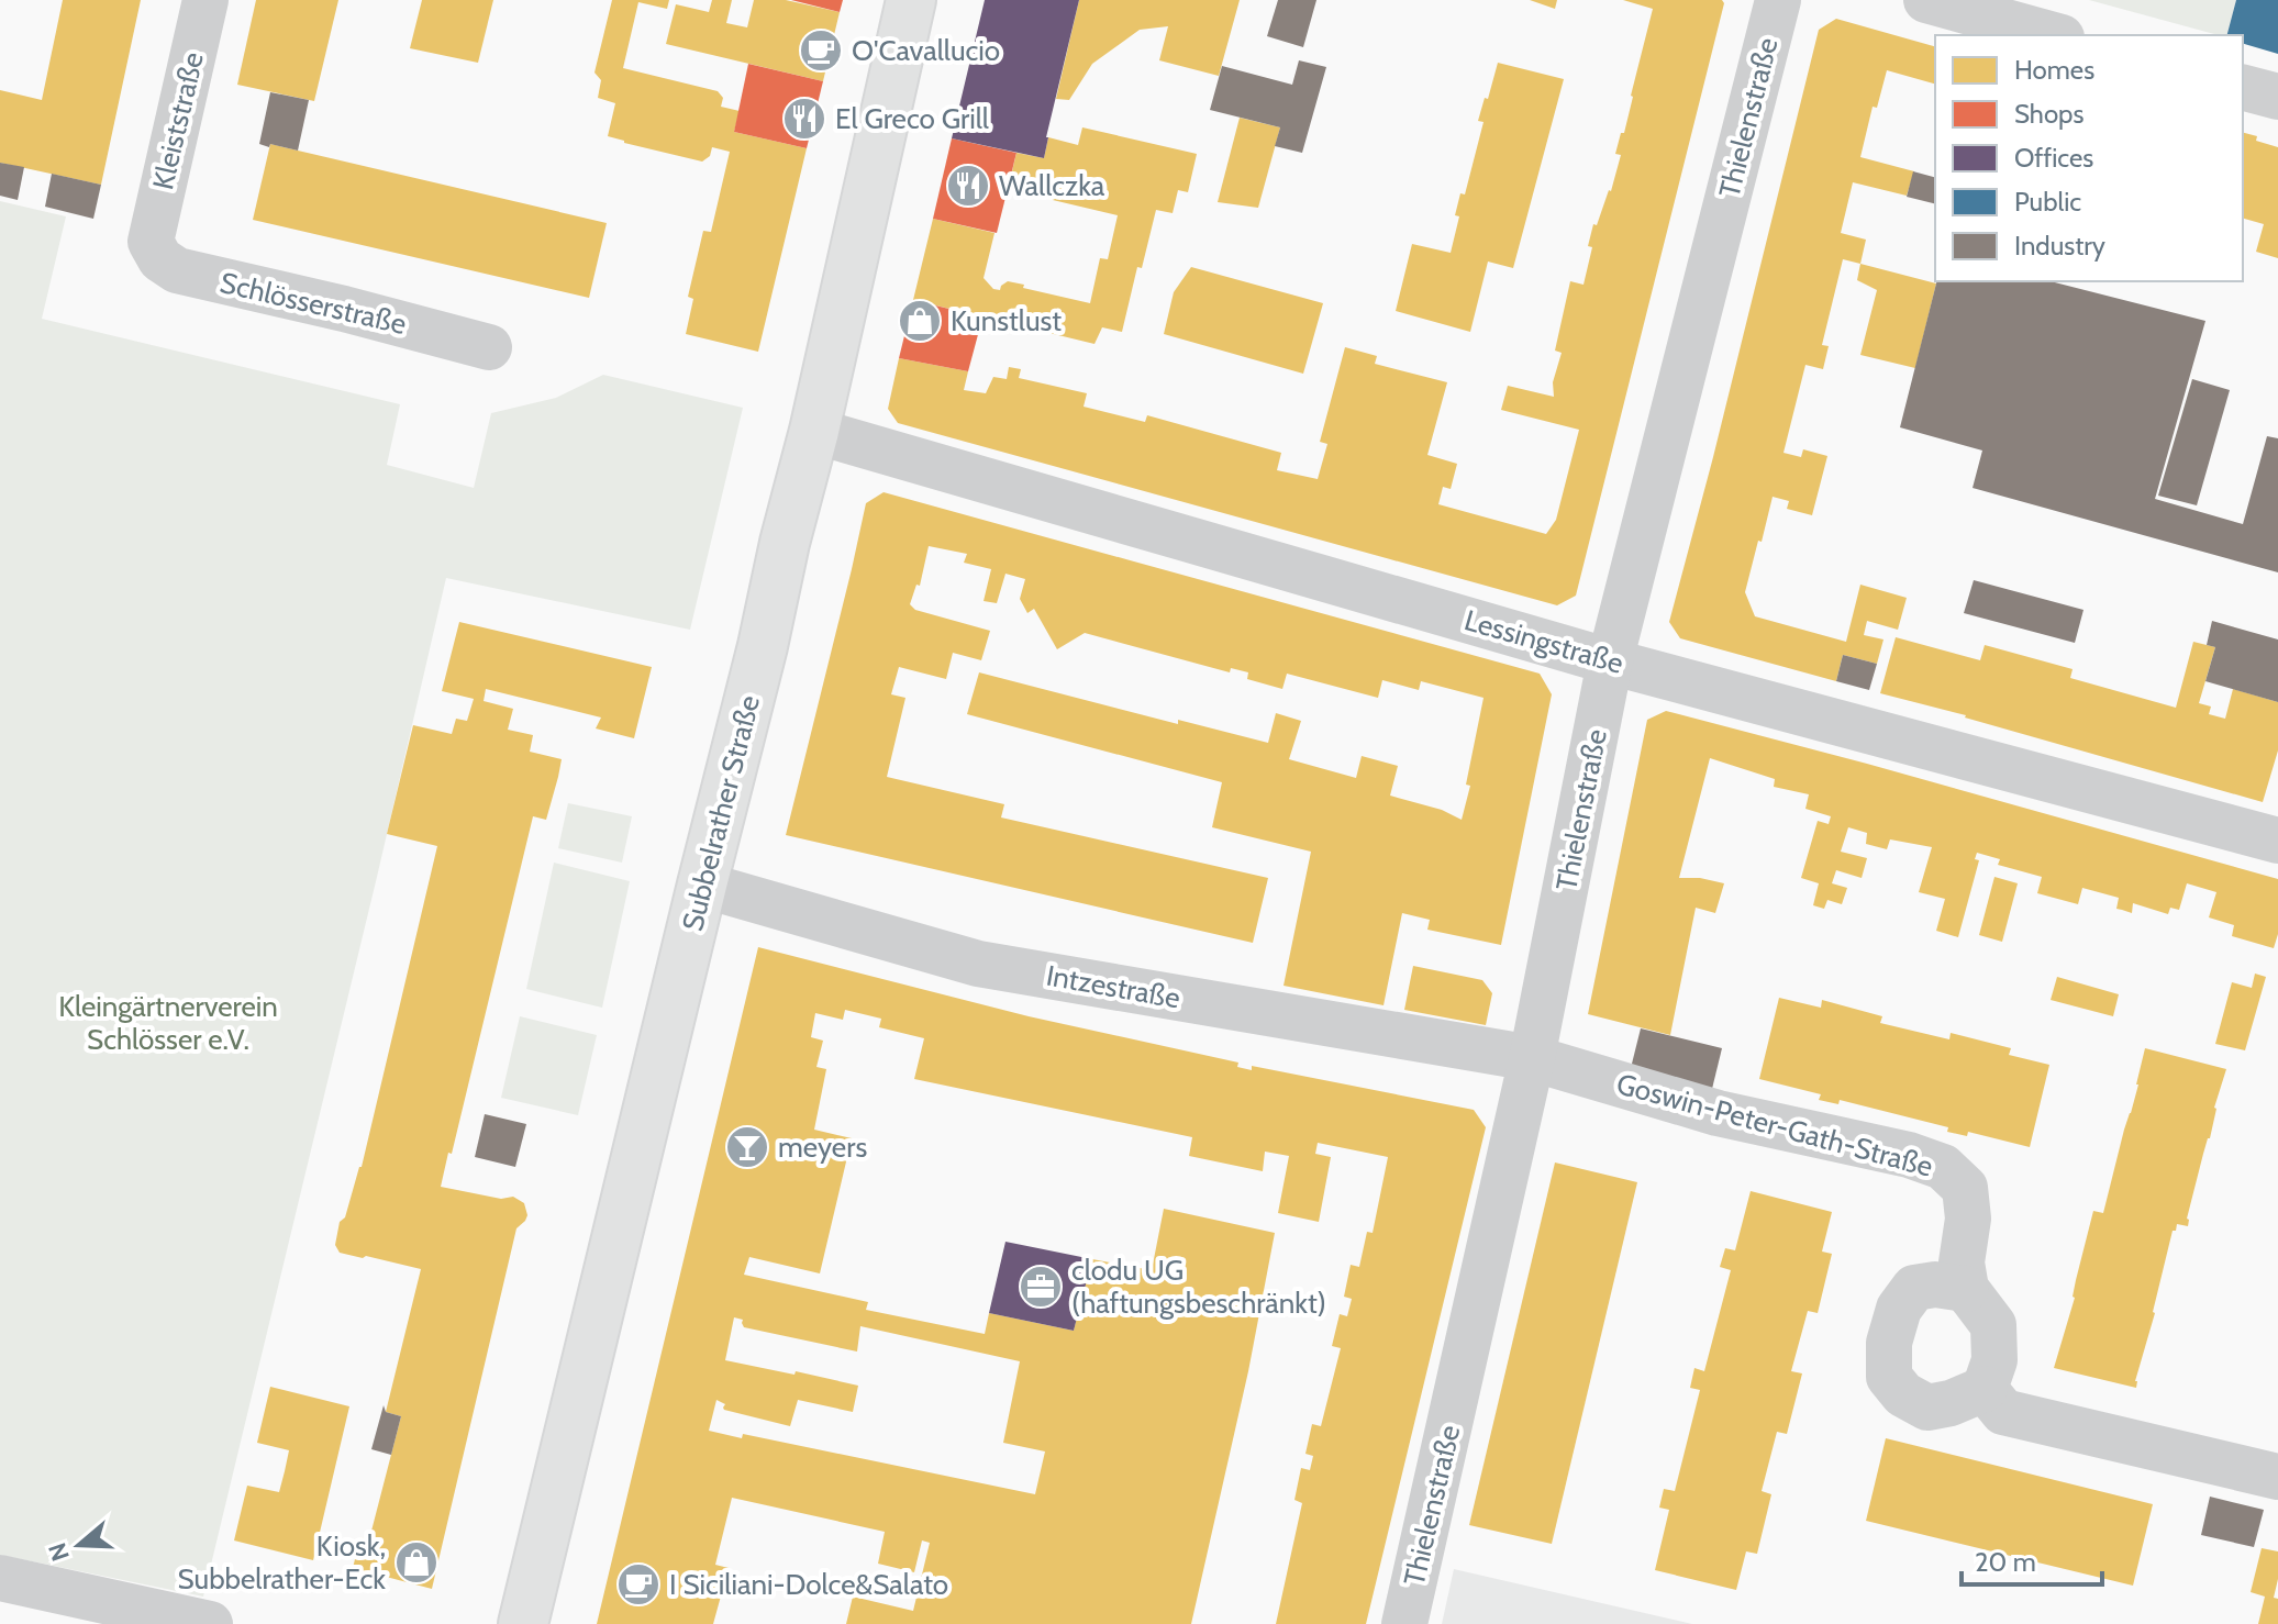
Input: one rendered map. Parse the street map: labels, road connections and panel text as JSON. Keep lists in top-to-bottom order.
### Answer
{
  "streets": {
    "main road": ["Subbelrather Straße"],
    "street": [
      "Thielenstraße",
      "Kleiststraße",
      "Schlösserstraße",
      "Lessingstraße",
      "Intzestraße",
      "Goswin-Peter-Gath-Straße"
    ]
  },
  "crossings": [
    ["Thielenstraße", "Lessingstraße"],
    ["Thielenstraße", "Intzestraße"],
    ["Thielenstraße", "Goswin-Peter-Gath-Straße"],
    ["Kleiststraße", "Schlösserstraße"],
    ["Lessingstraße", "Subbelrather Straße"],
    ["Subbelrather Straße", "Intzestraße"],
    ["Intzestraße", "Goswin-Peter-Gath-Straße"]
  ],
  "parks": ["Kleingärtnerverein Schlösser e.V."],
  "places": {
    "cafe": ["O'Cavallucio", "I Siciliani-Dolce&Salato"],
    "restaurant": ["El Greco Grill", "Wallczka"],
    "shop": ["Kunstlust", "Kiosk, Subbelrather-Eck"],
    "bar": ["meyers"],
    "office": ["clodu UG (haftungsbeschränkt)"]
  },
  "legend": [
    "Homes",
    "Shops",
    "Offices",
    "Public",
    "Industry"
  ],
  "scale_bar": "20 m",
  "north": "left"
}
